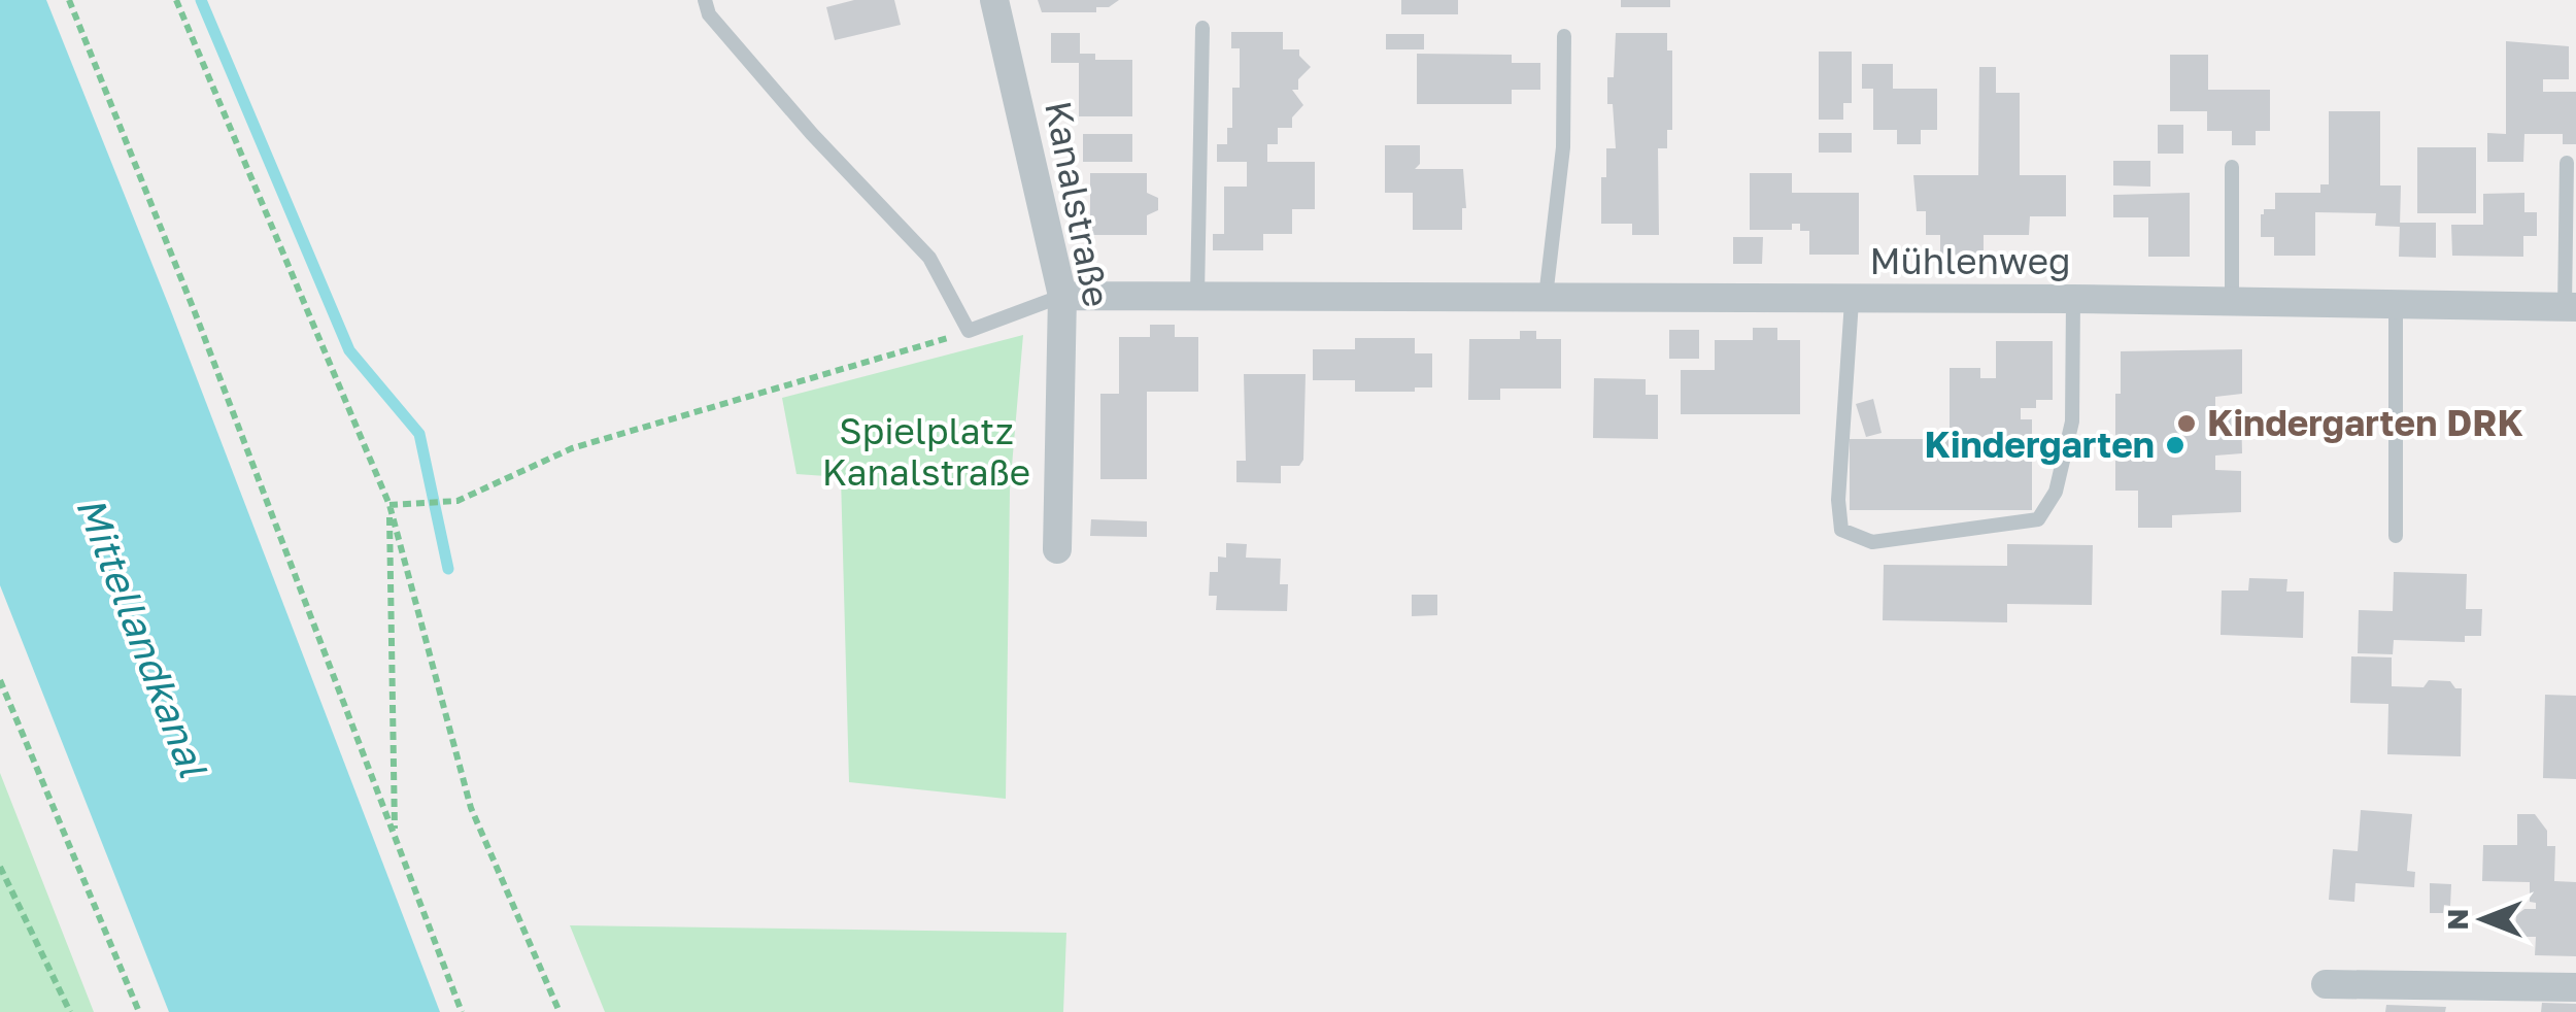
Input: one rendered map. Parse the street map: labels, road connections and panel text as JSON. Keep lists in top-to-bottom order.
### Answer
{
  "streets": {
    "street": ["Kanalstraße", "Mühlenweg"]
  },
  "crossings": [
    ["Kanalstraße", "Mühlenweg"]
  ],
  "water": ["Mittellandkanal"],
  "parks": ["Spielplatz Kanalstraße"],
  "places": ["Kindergarten DRK", "Kindergarten"],
  "north": "left"
}
